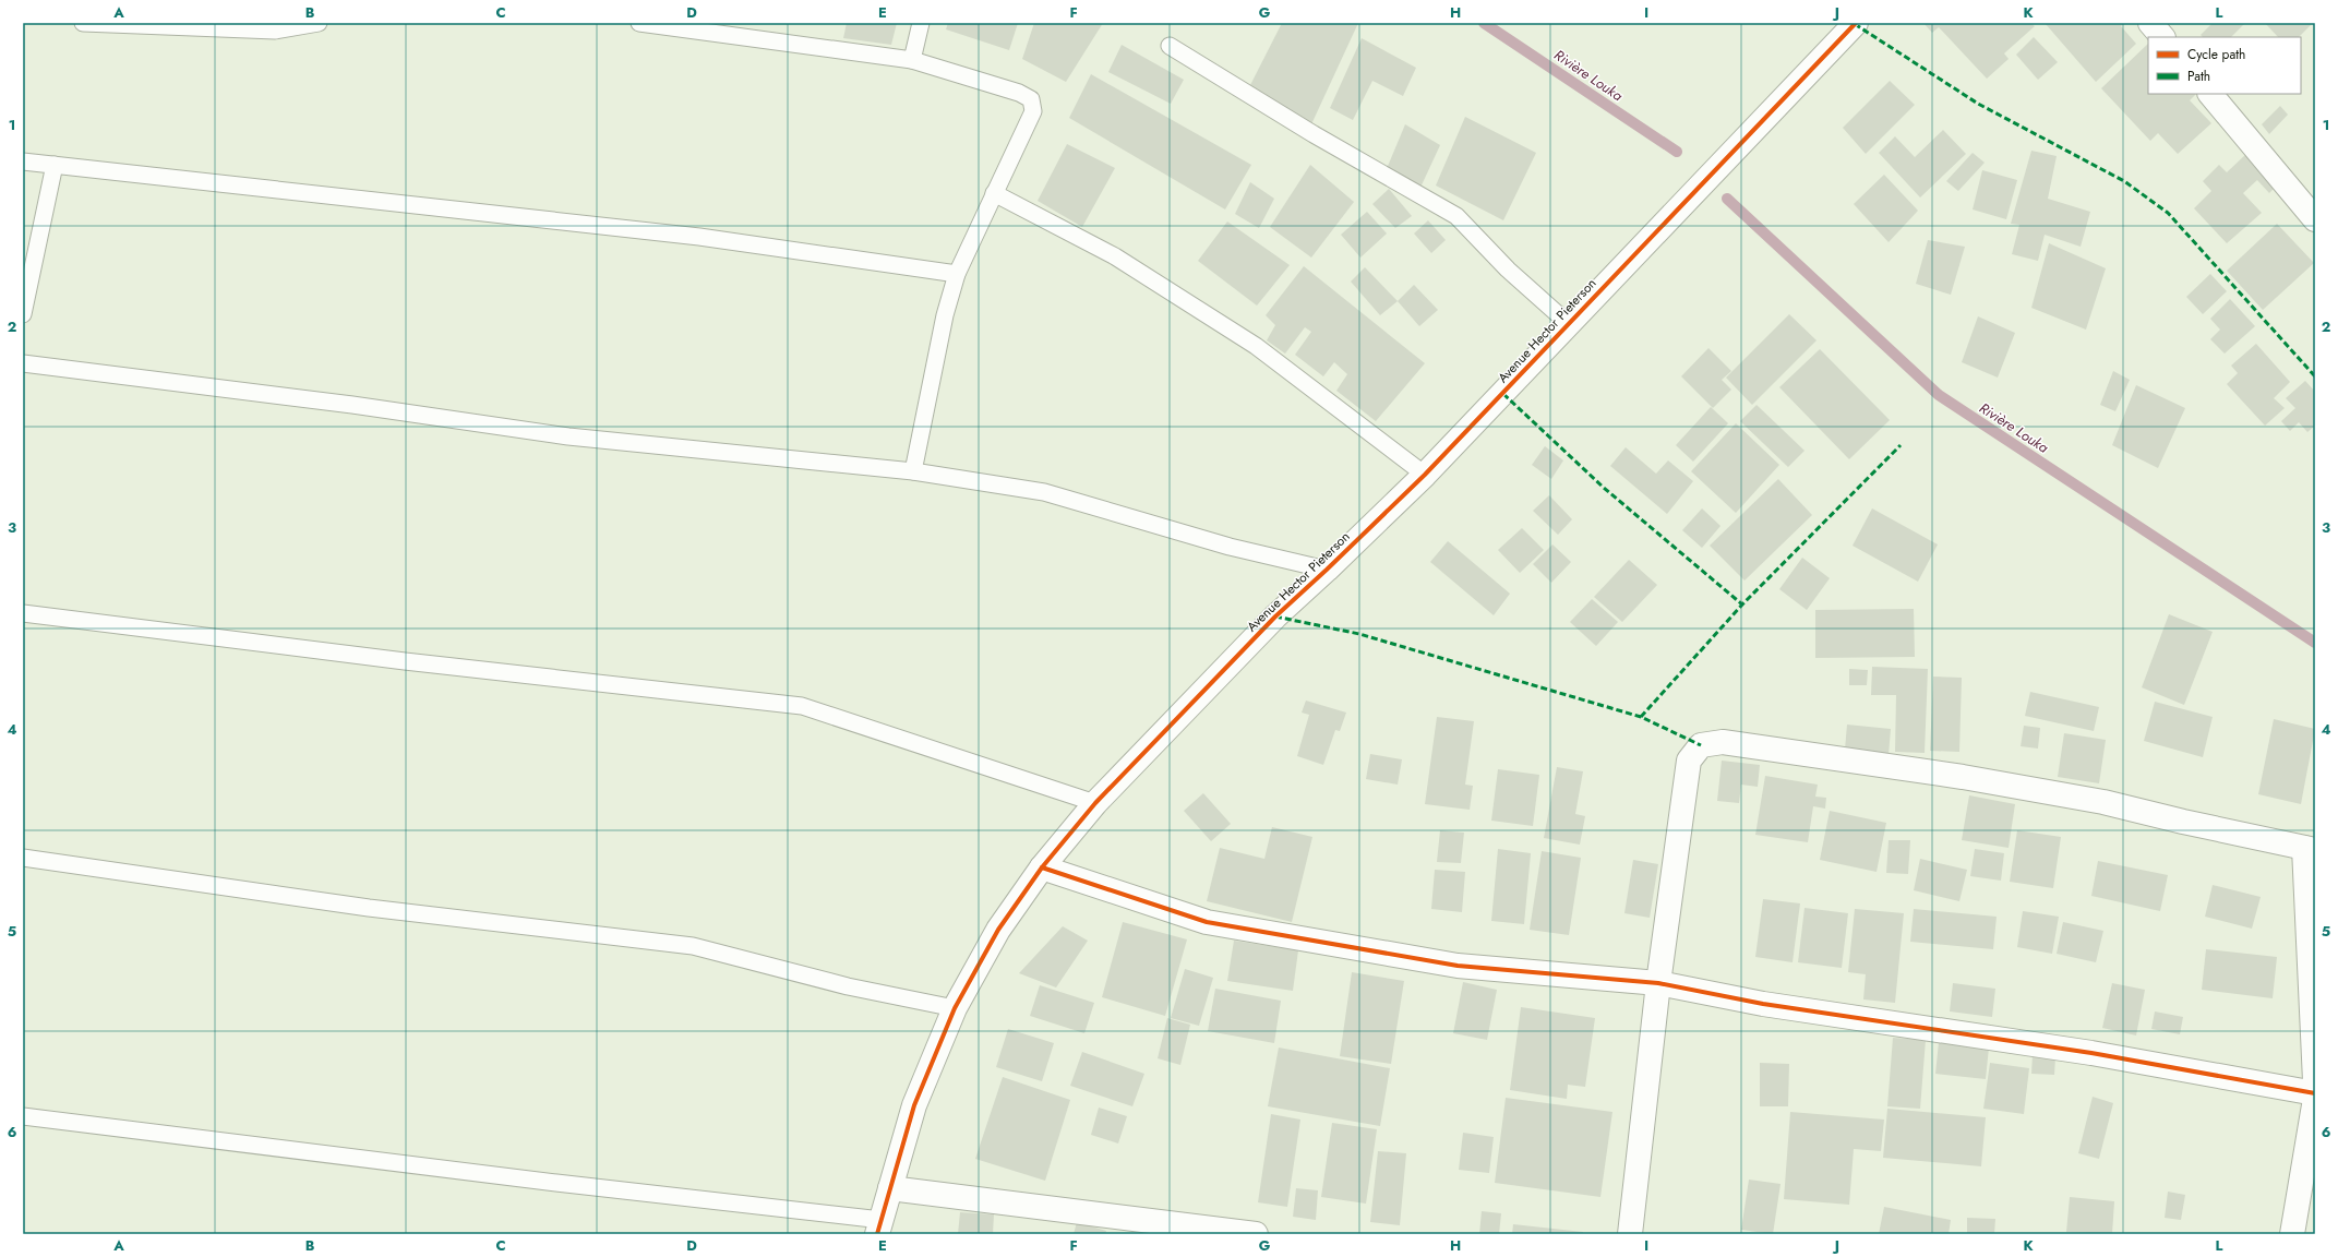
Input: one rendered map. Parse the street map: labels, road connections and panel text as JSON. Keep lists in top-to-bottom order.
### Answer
{
  "streets": {
    "street": ["Avenue Hector Pieterson"]
  },
  "water": ["Rivière Louka"],
  "legend": ["Cycle path", "Path"],
  "grid": {
    "columns": [
      "A",
      "B",
      "C",
      "D",
      "E",
      "F",
      "G",
      "H",
      "I",
      "J",
      "K",
      "L"
    ],
    "rows": [
      "1",
      "2",
      "3",
      "4",
      "5",
      "6"
    ]
  }
}
